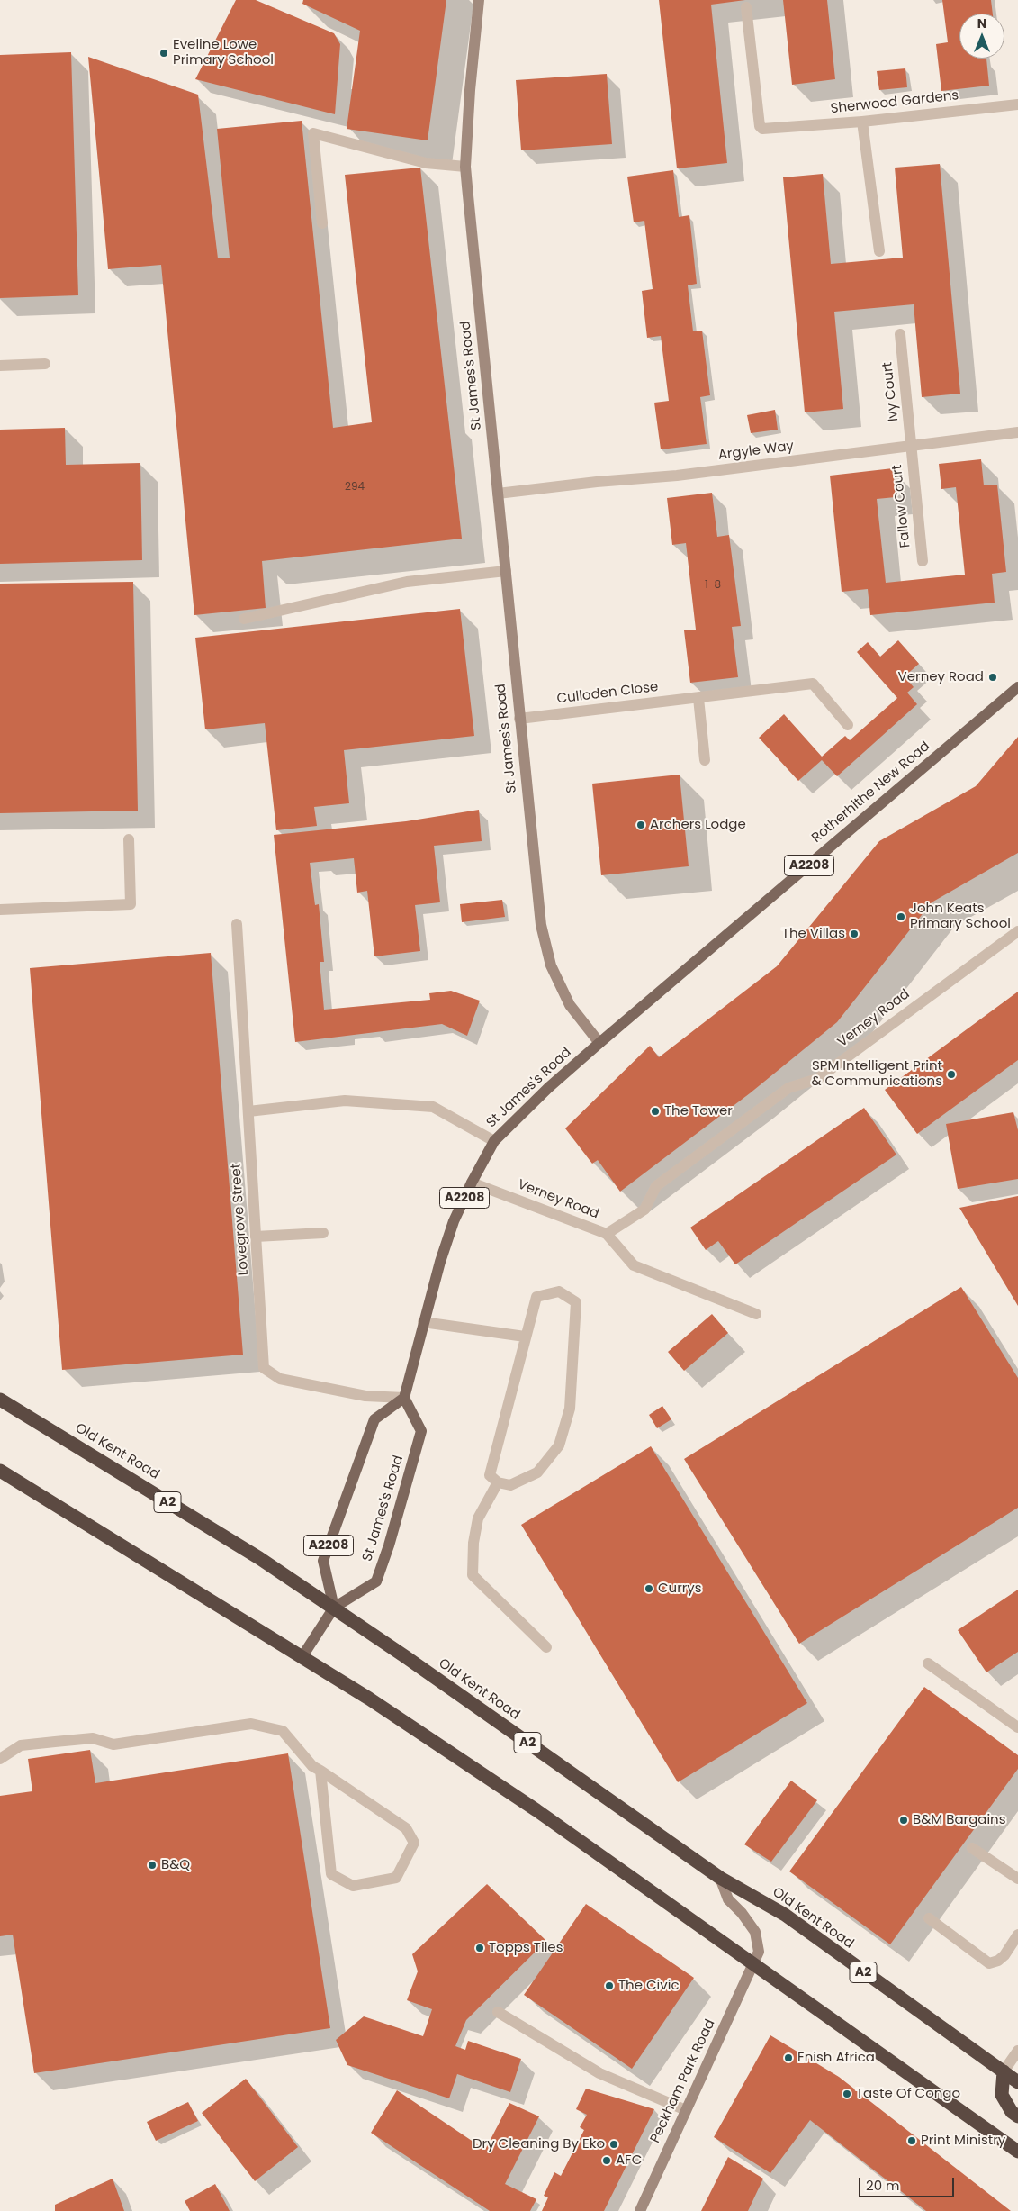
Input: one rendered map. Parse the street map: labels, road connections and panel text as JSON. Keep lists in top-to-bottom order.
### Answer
{
  "streets": {
    "highway": ["Old Kent Road", "A2"],
    "main road": ["St James's Road", "Rotherhithe New Road", "A2208"],
    "street": [
      "Sherwood Gardens",
      "Ivy Court",
      "Argyle Way",
      "Fallow Court",
      "Culloden Close",
      "Verney Road",
      "Lovegrove Street",
      "Peckham Park Road"
    ]
  },
  "crossings": [
    ["St James's Road", "Argyle Way"],
    ["St James's Road", "Culloden Close"],
    ["St James's Road", "Rotherhithe New Road"],
    ["St James's Road", "A2208"],
    ["St James's Road", "Verney Road"],
    ["St James's Road", "Lovegrove Street"],
    ["St James's Road", "Old Kent Road"],
    ["Ivy Court", "Argyle Way"],
    ["Ivy Court", "Fallow Court"],
    ["Argyle Way", "Fallow Court"],
    ["A2208", "Lovegrove Street"],
    ["A2208", "Old Kent Road"],
    ["Old Kent Road", "Peckham Park Road"]
  ],
  "places": [
    "Eveline Lowe Primary School",
    "Verney Road",
    "Archers Lodge",
    "John Keats Primary School",
    "The Villas",
    "SPM Intelligent Print & Communications",
    "The Tower",
    "Currys",
    "B&M Bargains",
    "B&Q",
    "Topps Tiles",
    "The Civic",
    "Enish Africa",
    "Taste Of Congo",
    "Print Ministry",
    "Dry Cleaning By Eko",
    "AFC"
  ],
  "house_numbers": ["294", "1-8"],
  "scale_bar": "20 m",
  "north": "top"
}
